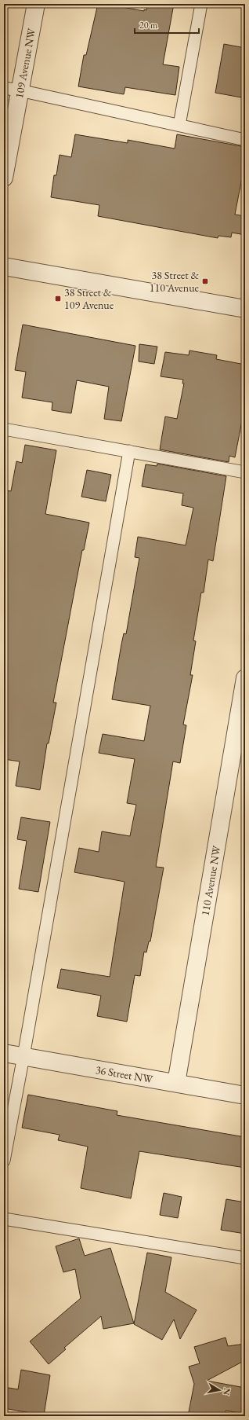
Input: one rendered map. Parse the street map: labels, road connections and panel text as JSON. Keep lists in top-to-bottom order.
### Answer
{
  "streets": {
    "street": ["109 Avenue NW", "110 Avenue NW", "36 Street NW"]
  },
  "crossings": [
    ["110 Avenue NW", "36 Street NW"]
  ],
  "places": {
    "transit": ["38 Street & 110 Avenue", "38 Street & 109 Avenue"]
  },
  "scale_bar": "20 m",
  "north": "right"
}
